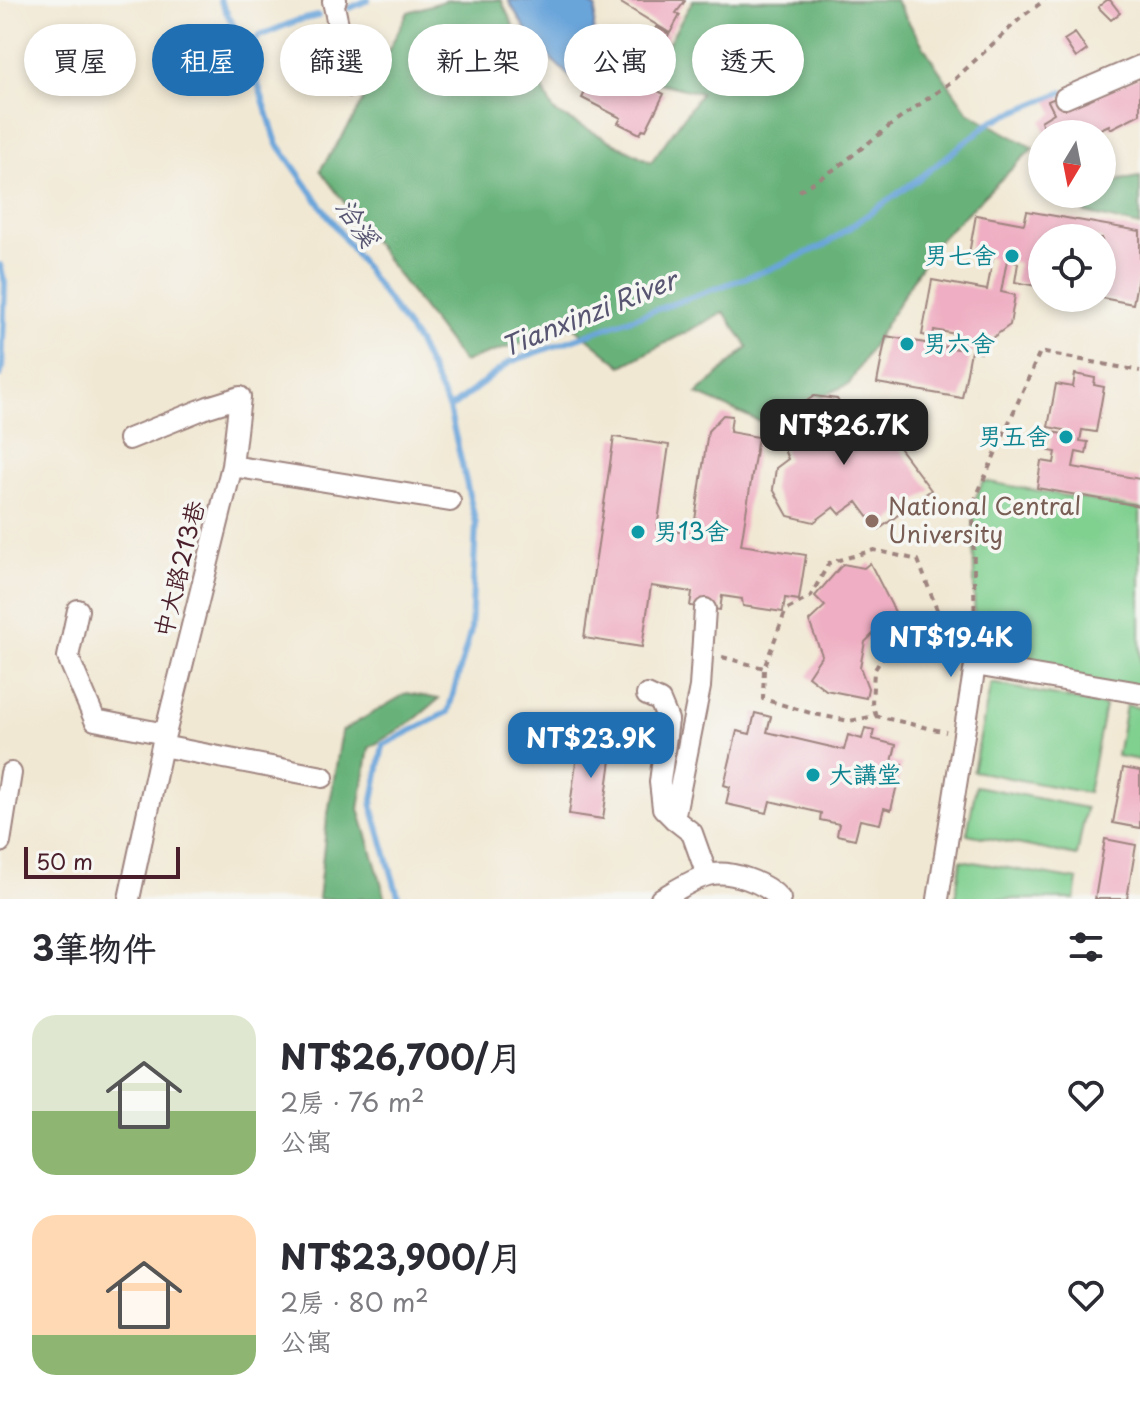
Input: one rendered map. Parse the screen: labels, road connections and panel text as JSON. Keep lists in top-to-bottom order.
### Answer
{
  "streets": {
    "street": ["中大路213巷"]
  },
  "water": ["洽溪", "Tianxinzi River"],
  "places": [
    "男七舍",
    "男六舍",
    "男五舍",
    "National Central University",
    "男13舍",
    "大講堂"
  ],
  "scale_bar": "50 m",
  "north": "bottom",
  "page": {
    "chip": [
      "買屋",
      "租屋",
      "篩選",
      "新上架",
      "公寓",
      "透天"
    ],
    "price": ["NT$26.7K", "NT$19.4K", "NT$23.9K"],
    "scale": "50 m",
    "heading": "3筆物件",
    "list": [
      {
        "name": "NT$26,700/月",
        "note": "2房 · 76 m² · 公寓"
      },
      {
        "name": "NT$23,900/月",
        "note": "2房 · 80 m² · 公寓"
      }
    ]
  }
}
